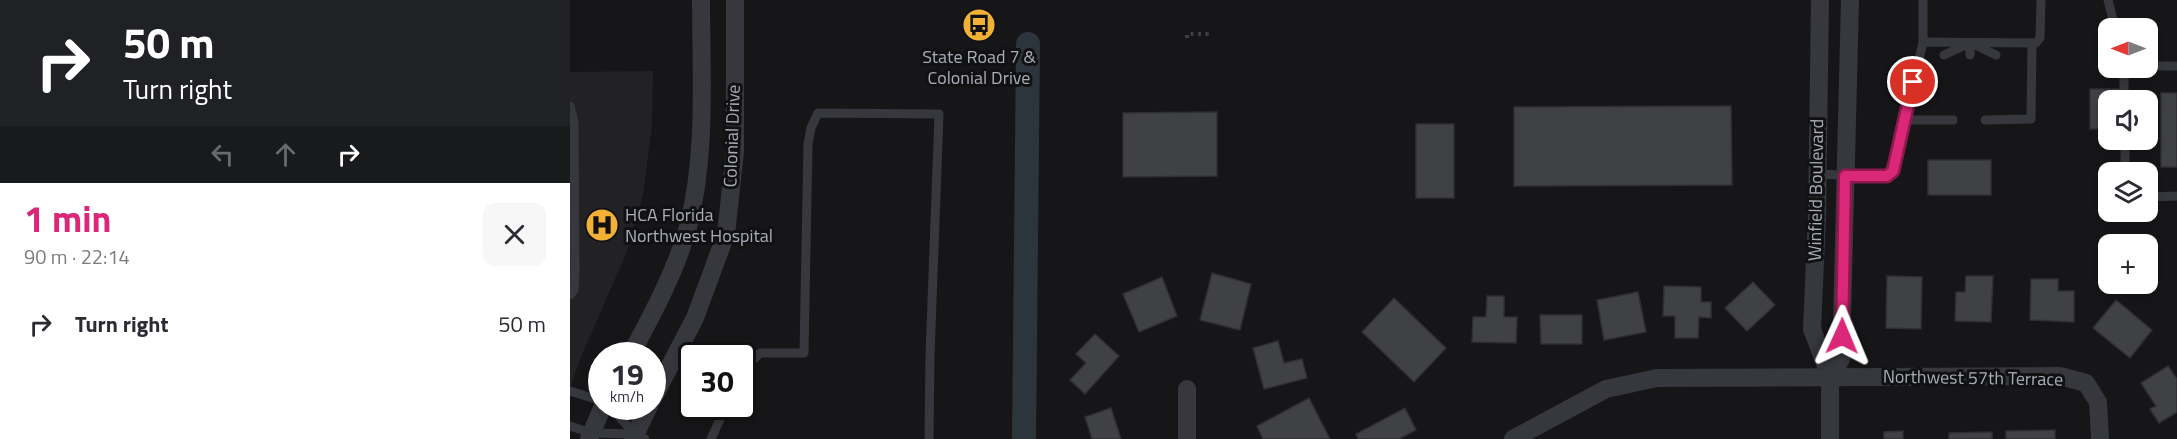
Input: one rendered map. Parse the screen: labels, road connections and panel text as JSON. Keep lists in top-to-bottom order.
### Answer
{
  "streets": {
    "street": ["Colonial Drive", "Winfield Boulevard", "Northwest 57th Terrace"]
  },
  "crossings": [
    ["Winfield Boulevard", "Northwest 57th Terrace"]
  ],
  "places": {
    "bus stop": ["State Road 7 & Colonial Drive"],
    "hospital": ["HCA Florida Northwest Hospital"]
  },
  "north": "left",
  "page": {
    "turn": ["50 m", "Turn right"],
    "map_buttons": "+",
    "heading": ["1 min", "90 m · 22:14"],
    "list": [
      {
        "name": "Turn right",
        "value": "50 m"
      }
    ],
    "speed": "19 km/h",
    "limit": "30"
  }
}
